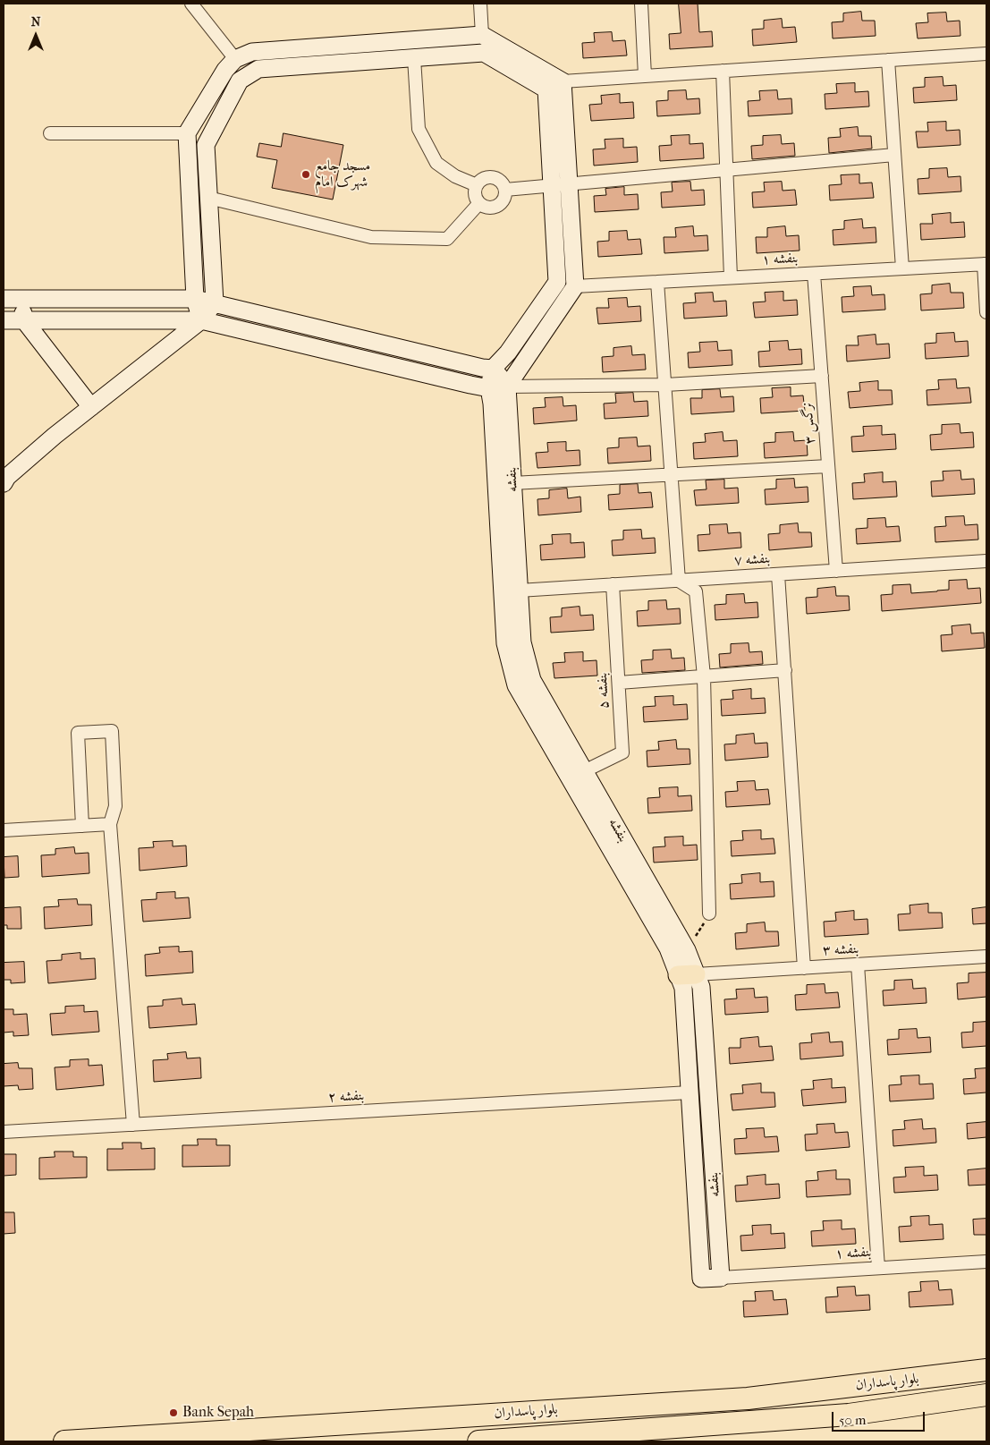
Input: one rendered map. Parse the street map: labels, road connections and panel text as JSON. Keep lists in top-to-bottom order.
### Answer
{
  "streets": {
    "highway": ["بلوار پاسداران"],
    "street": [
      "بنفشه ۱",
      "نرگس ۳",
      "بنفشه",
      "بنفشه ۷",
      "بنفشه ۵",
      "بنفشه ۳",
      "بنفشه ۲"
    ]
  },
  "crossings": [
    ["بنفشه ۱", "نرگس ۳"],
    ["بنفشه ۱", "بنفشه"],
    ["نرگس ۳", "بنفشه ۷"],
    ["بنفشه", "بنفشه ۷"],
    ["بنفشه", "بنفشه ۵"],
    ["بنفشه", "بنفشه ۳"],
    ["بنفشه", "بنفشه ۲"],
    ["بنفشه ۷", "بنفشه ۵"]
  ],
  "places": ["مسجد جامع شهرک امام", "Bank Sepah"],
  "scale_bar": "50 m",
  "north": "top"
}
